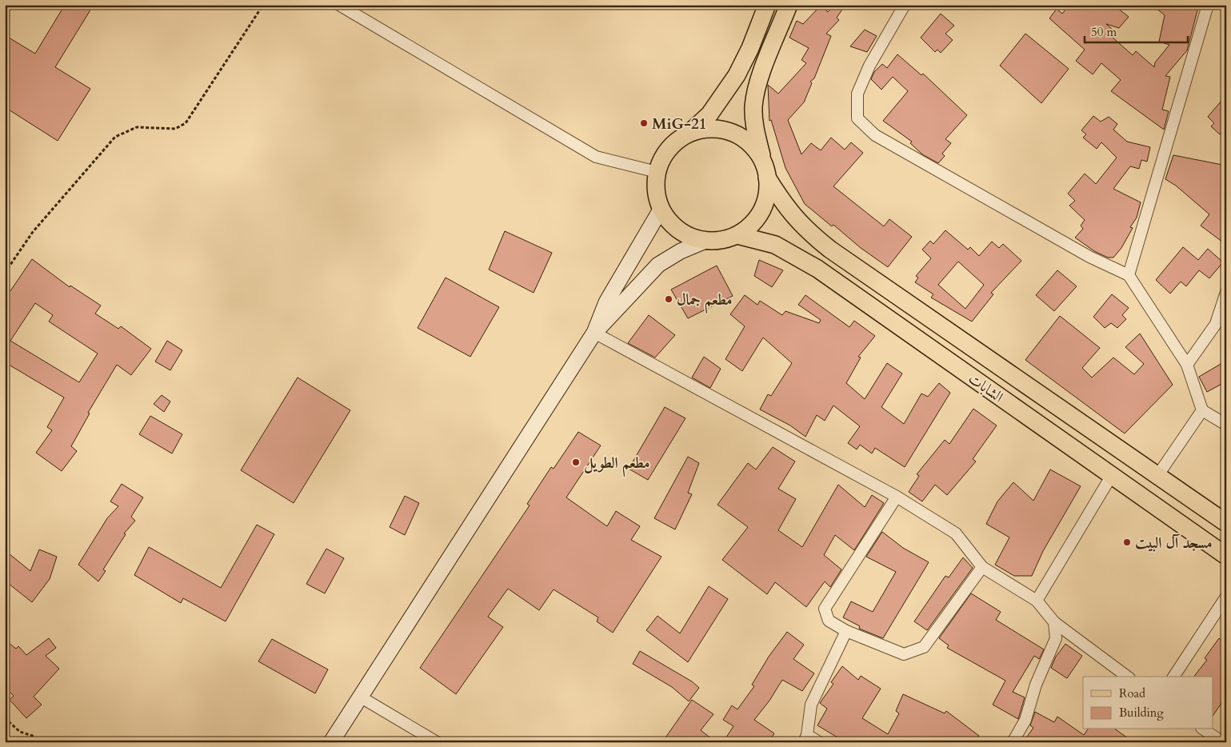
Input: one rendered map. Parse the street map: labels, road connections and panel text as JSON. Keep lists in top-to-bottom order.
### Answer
{
  "streets": {
    "main road": ["الشابات"]
  },
  "places": [
    "MiG-21",
    "مطعم جمال",
    "مطعم الطويل",
    "مسجد آل البيت"
  ],
  "legend": ["Road", "Building"],
  "scale_bar": "50 m"
}
